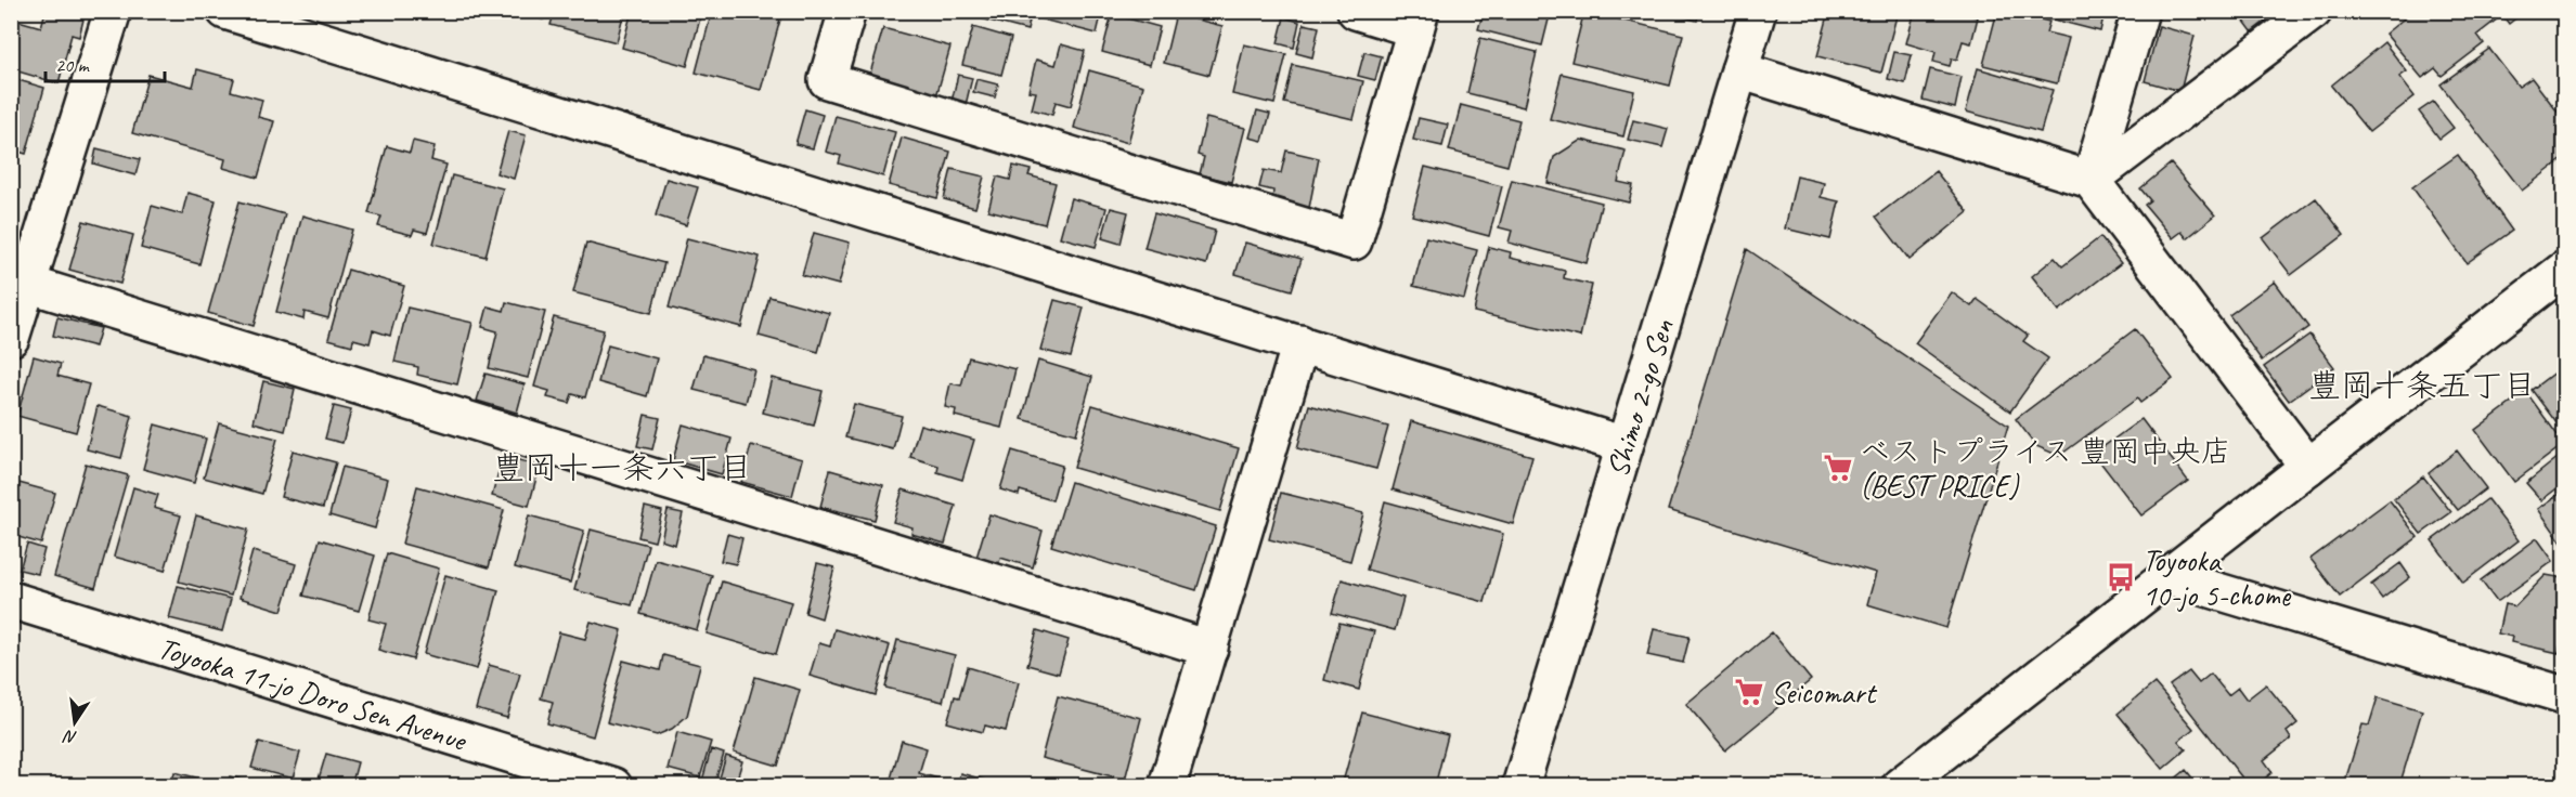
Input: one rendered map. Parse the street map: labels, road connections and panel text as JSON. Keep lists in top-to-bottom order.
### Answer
{
  "streets": {
    "street": ["Shimo 2-go Sen", "Toyooka 11-jo Doro Sen Avenue"]
  },
  "districts": ["豊岡十条五丁目", "豊岡十一条六丁目"],
  "places": {
    "supermarket": ["ベストプライス 豊岡中央店 (BEST PRICE)", "Seicomart"],
    "bus stop": ["Toyooka 10-jo 5-chome"]
  },
  "scale_bar": "20 m",
  "north": "bottom"
}
